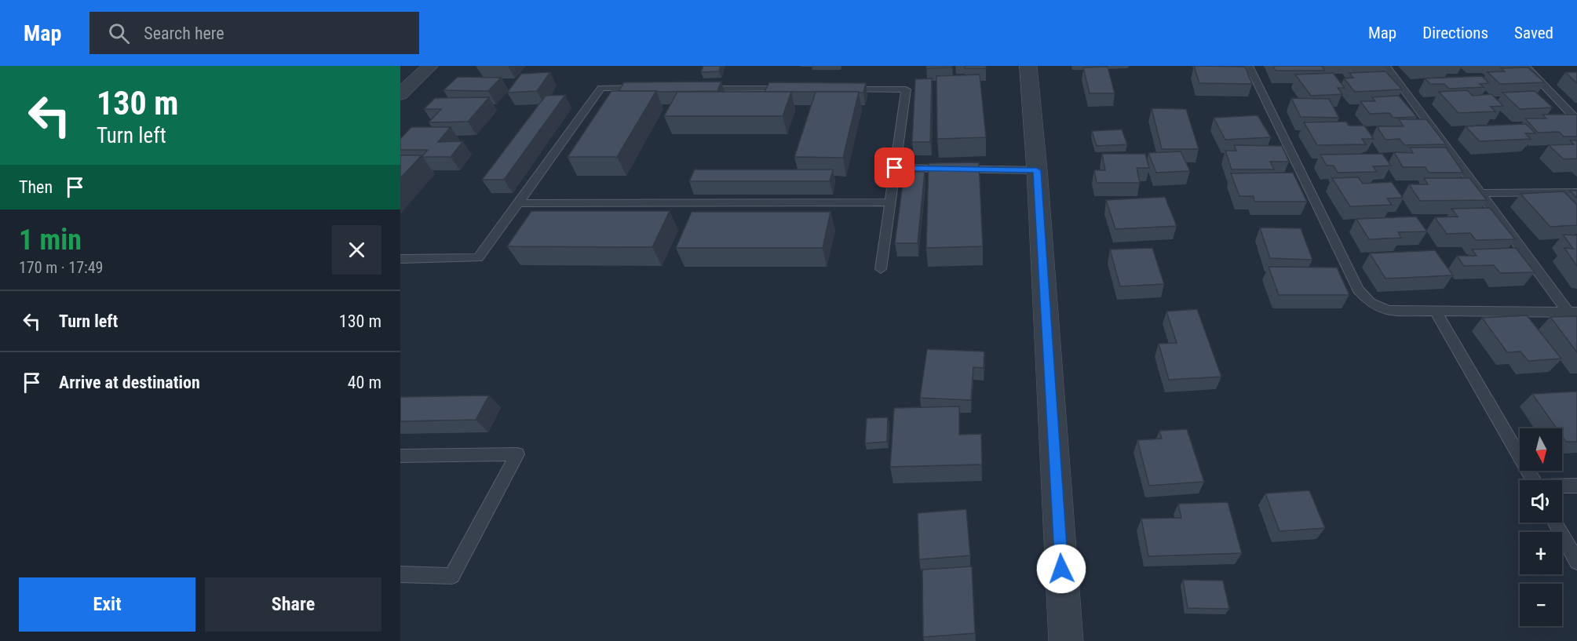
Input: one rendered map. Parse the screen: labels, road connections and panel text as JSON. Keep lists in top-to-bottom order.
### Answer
{
  "north": "bottom",
  "page": {
    "header": "Map",
    "search": "Search here",
    "nav": ["Map", "Directions", "Saved"],
    "turn": ["130 m", "Turn left"],
    "then": "Then",
    "heading": ["1 min", "170 m · 17:49"],
    "list": [
      {
        "name": "Turn left",
        "value": "130 m"
      },
      {
        "name": "Arrive at destination",
        "value": "40 m"
      }
    ],
    "map_buttons": ["+", "−"],
    "buttons": ["Exit", "Share"]
  }
}
